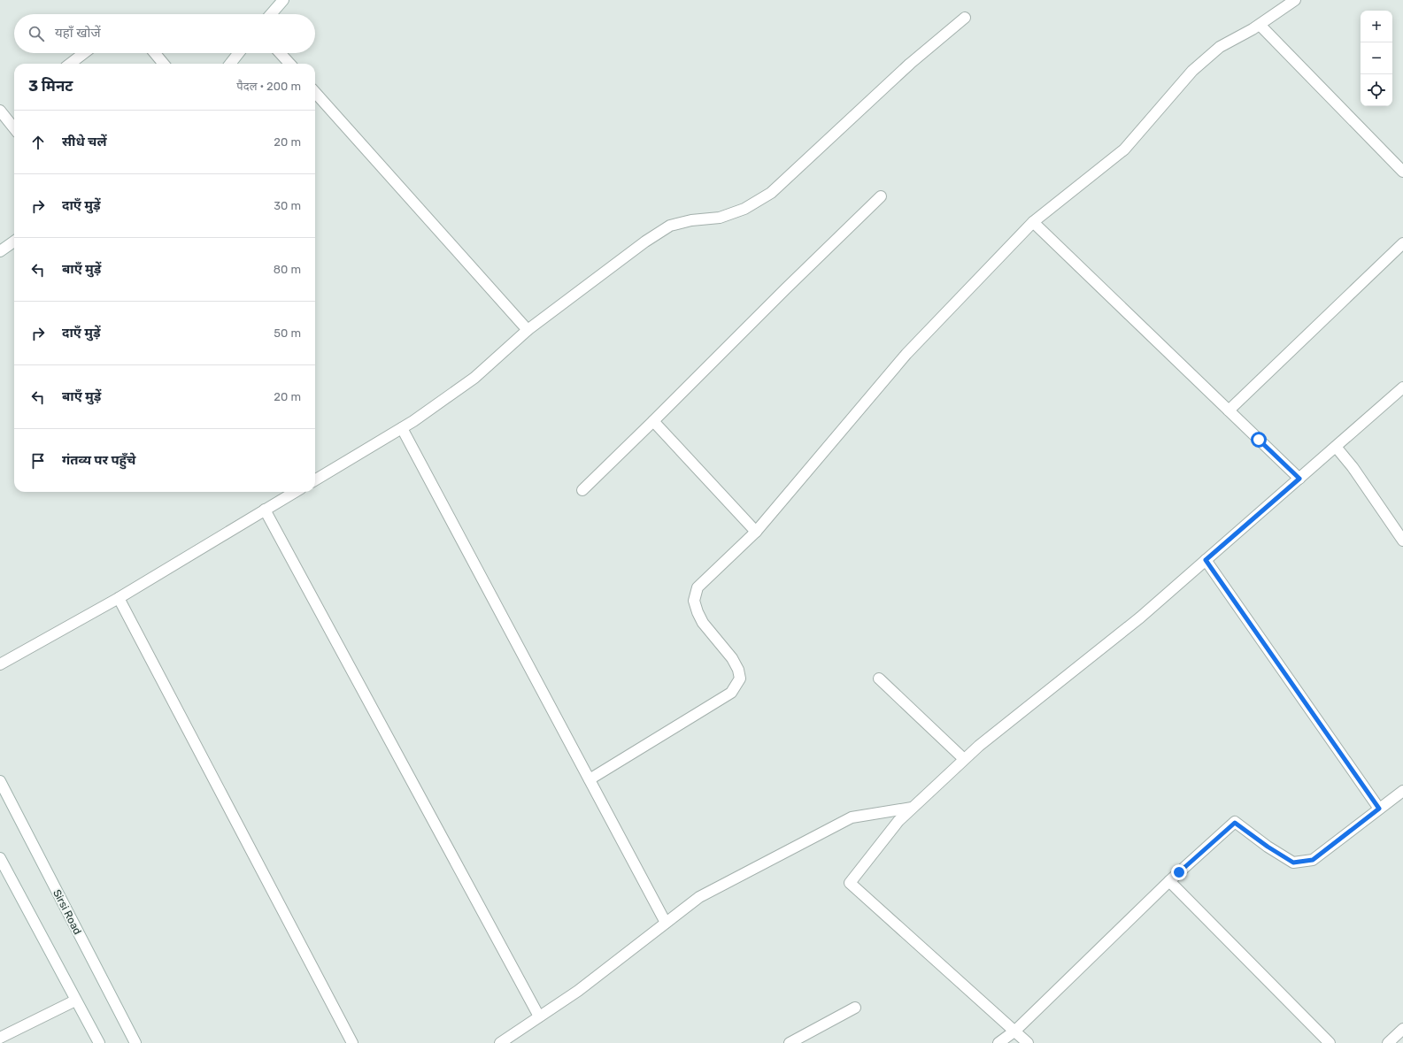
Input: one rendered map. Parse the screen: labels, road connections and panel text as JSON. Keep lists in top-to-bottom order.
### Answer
{
  "streets": {
    "street": ["Sirsi Road"]
  },
  "page": {
    "map_buttons": ["+", "−"],
    "search": "यहाँ खोजें",
    "heading": ["3 मिनट", "पैदल · 200 m"],
    "list": [
      ["सीधे चलें", "20 m"],
      ["दाएँ मुड़ें", "30 m"],
      ["बाएँ मुड़ें", "80 m"],
      ["दाएँ मुड़ें", "50 m"],
      ["बाएँ मुड़ें", "20 m"],
      "गंतव्य पर पहुँचे"
    ]
  }
}
